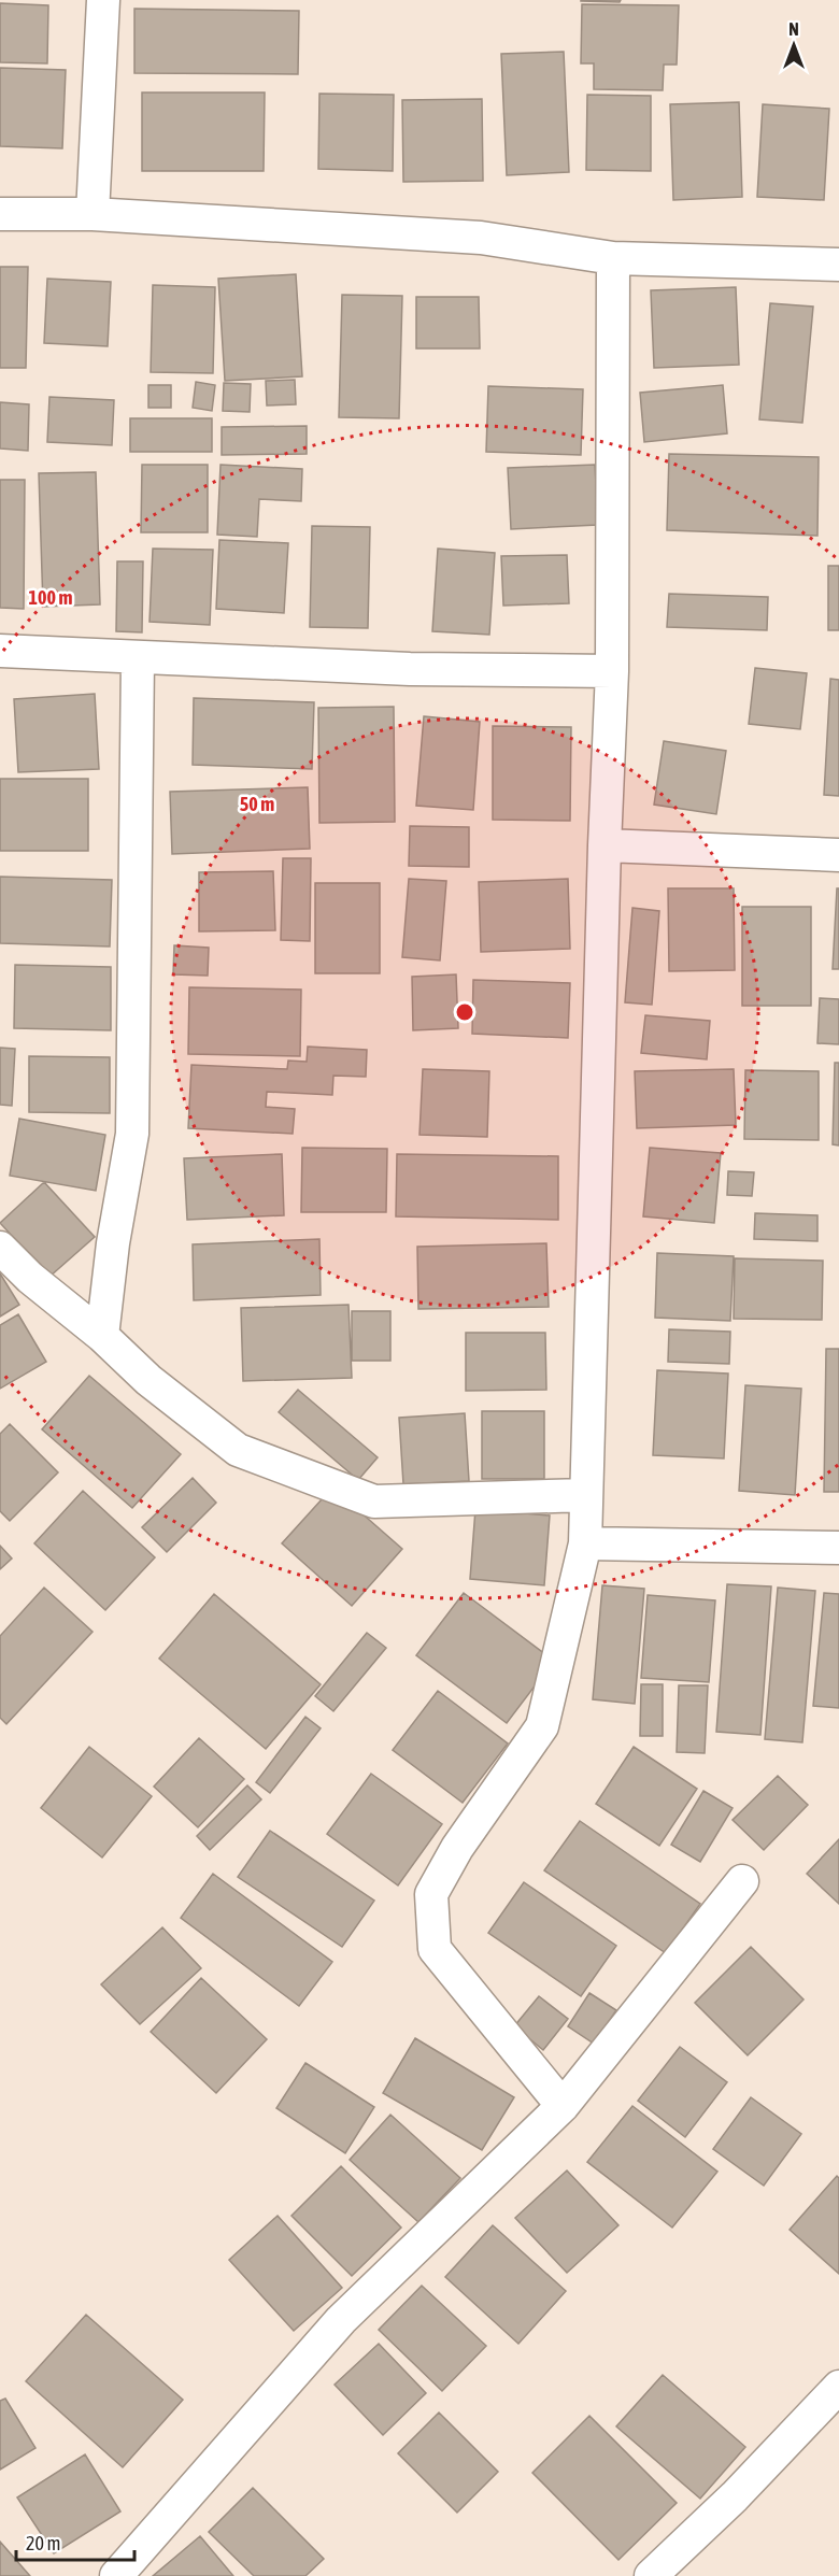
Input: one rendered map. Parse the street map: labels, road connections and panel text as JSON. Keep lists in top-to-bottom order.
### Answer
{
  "scale_bar": "20 m",
  "north": "top",
  "rings": ["100 m", "50 m"]
}
